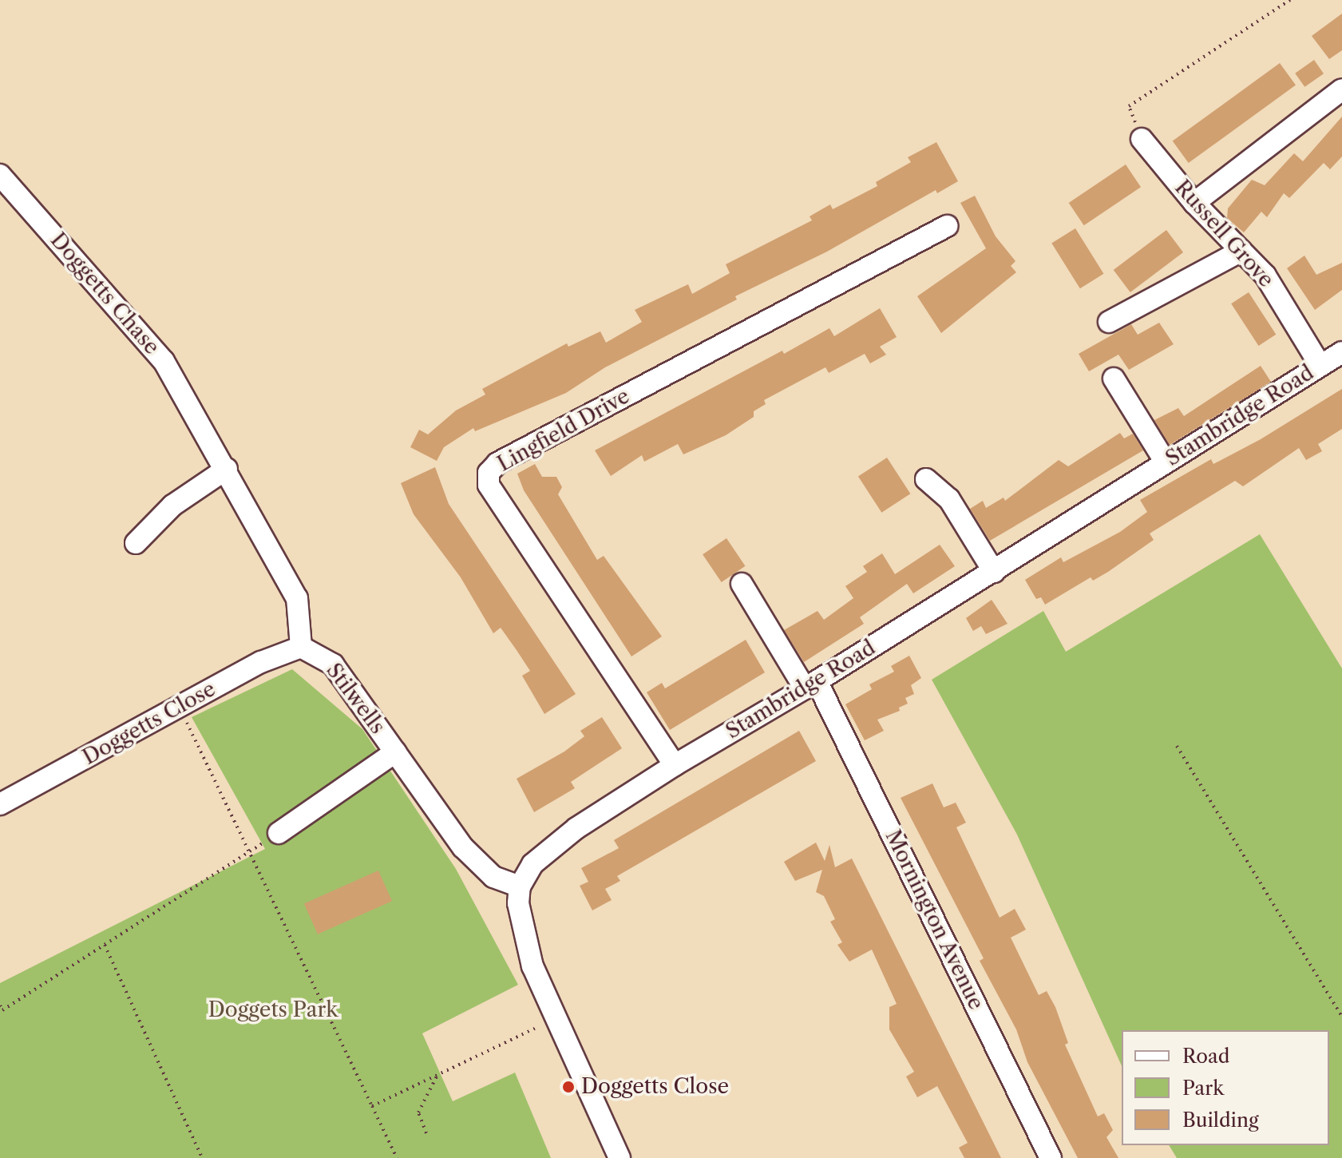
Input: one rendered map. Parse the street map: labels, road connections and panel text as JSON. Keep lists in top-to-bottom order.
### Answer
{
  "streets": {
    "street": [
      "Russell Grove",
      "Doggetts Chase",
      "Stambridge Road",
      "Lingfield Drive",
      "Stilwells",
      "Doggetts Close",
      "Mornington Avenue"
    ]
  },
  "crossings": [
    ["Russell Grove", "Stambridge Road"],
    ["Stambridge Road", "Lingfield Drive"],
    ["Stambridge Road", "Stilwells"],
    ["Stambridge Road", "Mornington Avenue"],
    ["Stilwells", "Doggetts Close"]
  ],
  "parks": ["Doggets Park"],
  "places": ["Doggetts Close"],
  "legend": ["Road", "Park", "Building"]
}
